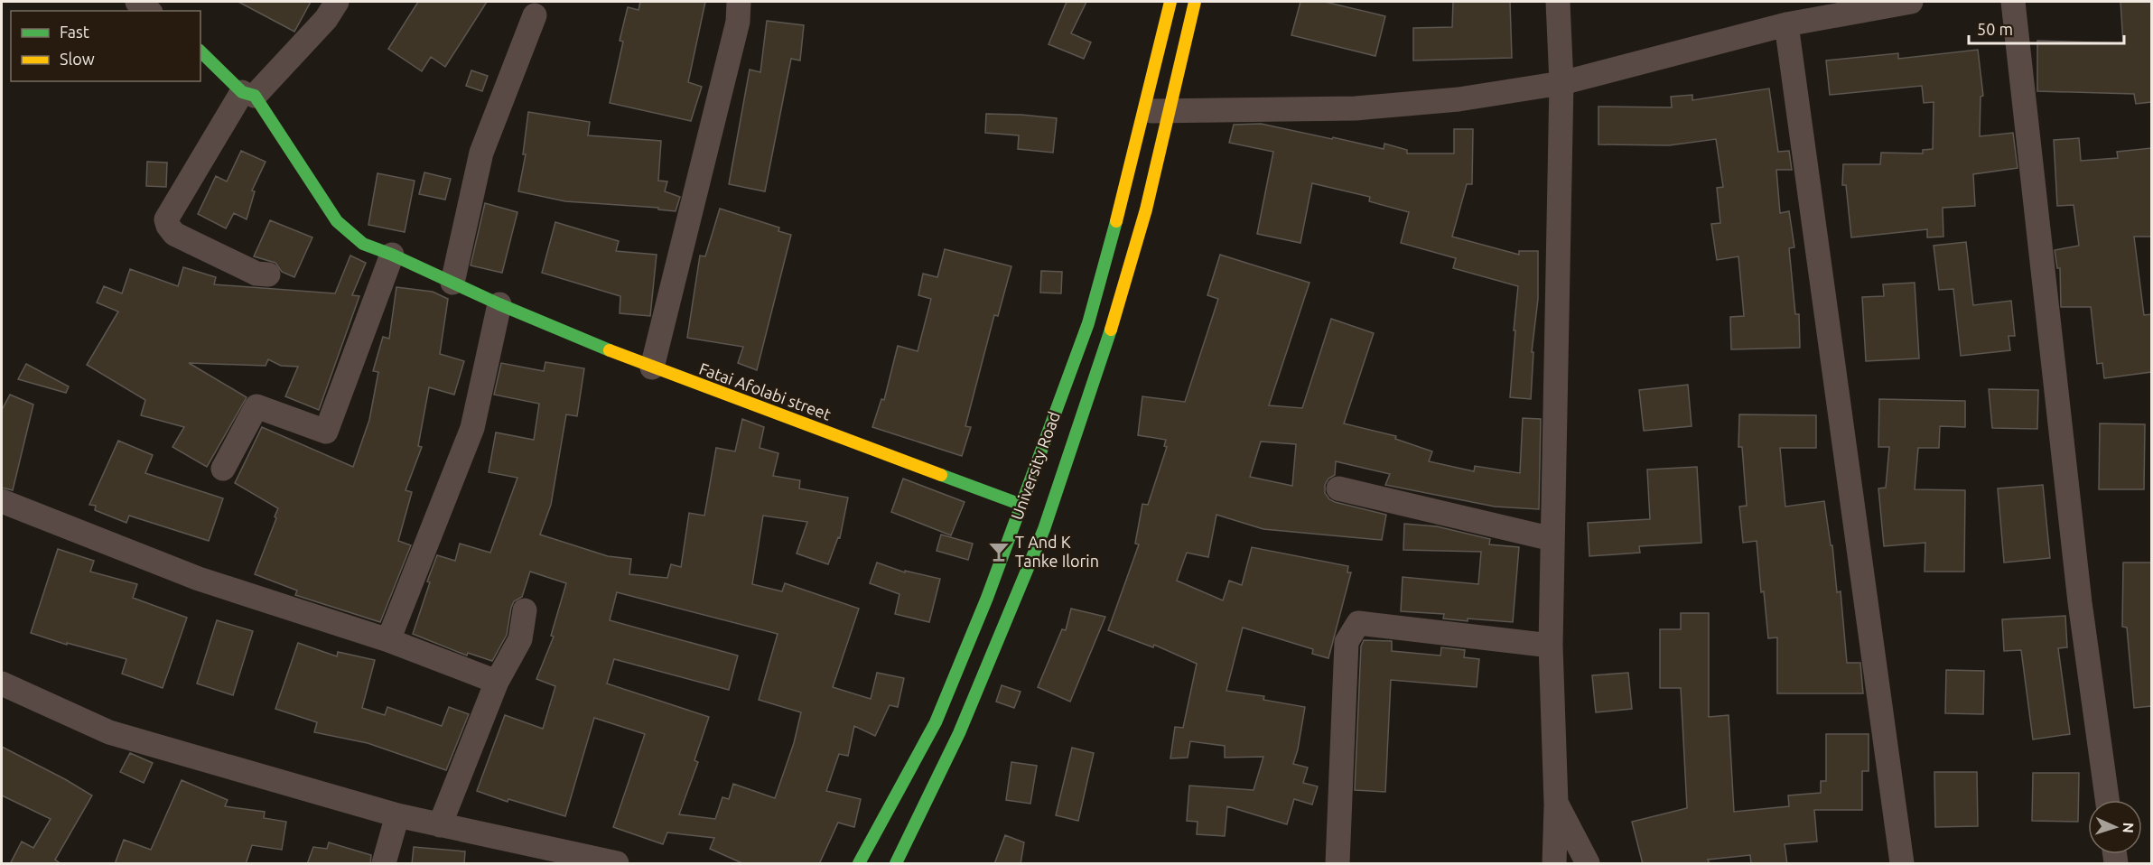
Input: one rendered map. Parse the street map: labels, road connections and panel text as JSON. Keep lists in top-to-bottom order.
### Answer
{
  "streets": {
    "main road": ["Fatai Afolabi street", "University Road"]
  },
  "crossings": [
    ["Fatai Afolabi street", "University Road"]
  ],
  "places": {
    "bar": ["T And K Tanke Ilorin"]
  },
  "legend": ["Fast", "Slow"],
  "scale_bar": "50 m",
  "north": "right"
}
